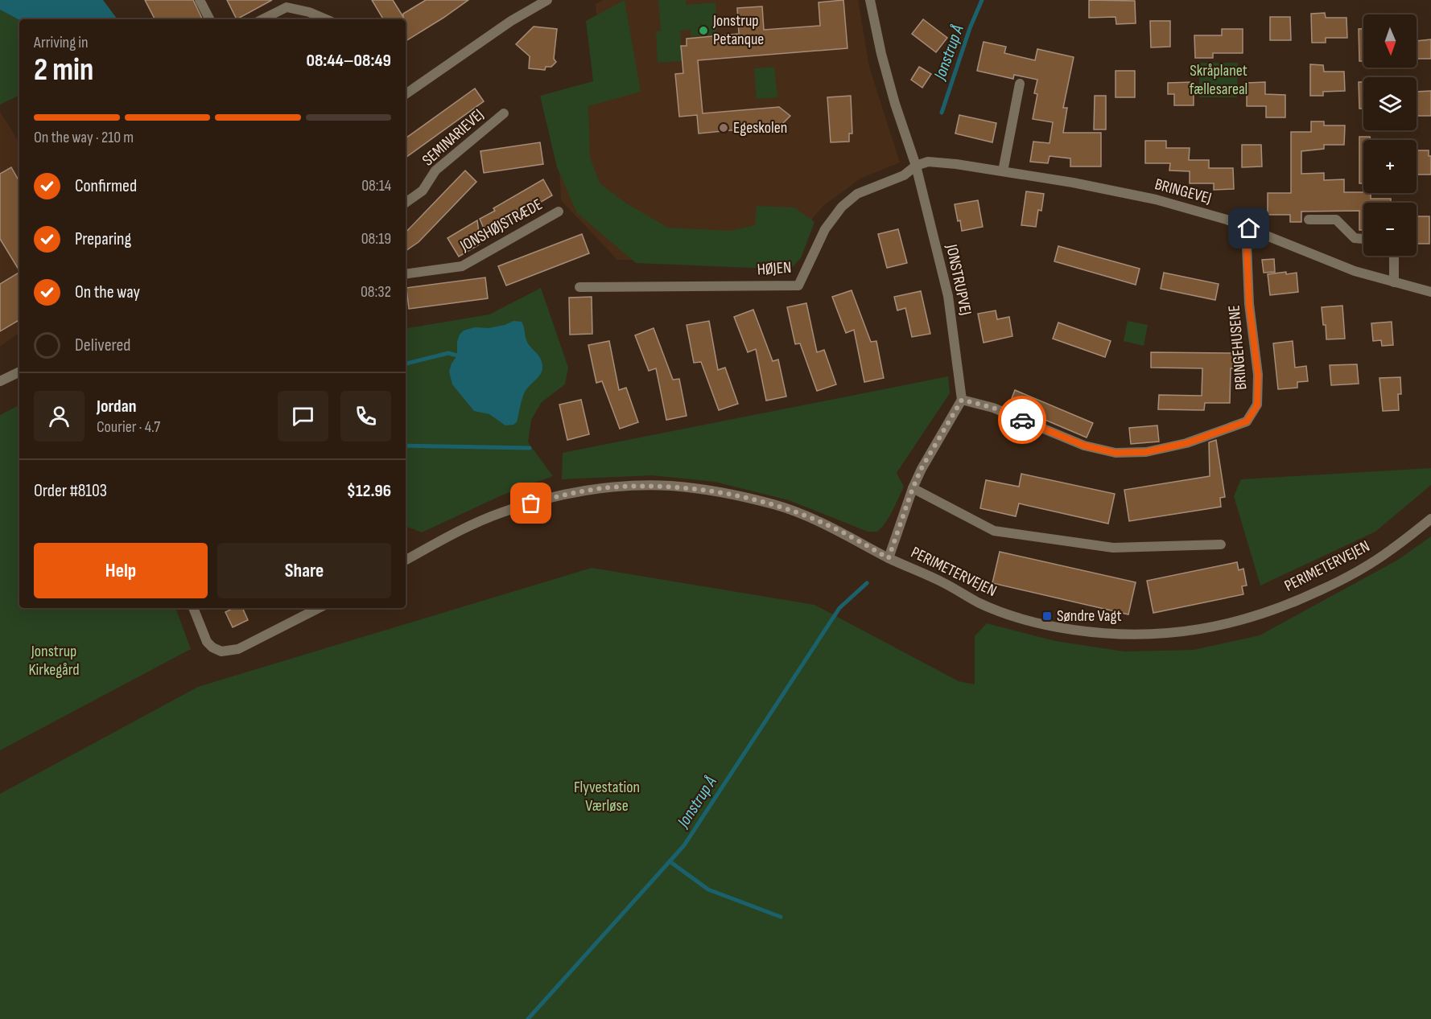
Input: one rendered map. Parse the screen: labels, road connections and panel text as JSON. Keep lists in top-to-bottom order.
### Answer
{
  "streets": {
    "street": [
      "SEMINARIEVEJ",
      "BRINGEVEJ",
      "JONSHØJSTRÆDE",
      "HØJEN",
      "JONSTRUPVEJ",
      "BRINGEHUSENE",
      "PERIMETERVEJEN"
    ]
  },
  "crossings": [
    ["BRINGEVEJ", "HØJEN"],
    ["BRINGEVEJ", "JONSTRUPVEJ"],
    ["BRINGEVEJ", "BRINGEHUSENE"],
    ["HØJEN", "JONSTRUPVEJ"],
    ["JONSTRUPVEJ", "BRINGEHUSENE"]
  ],
  "water": ["Jonstrup Å"],
  "parks": ["Skråplanet fællesareal", "Jonstrup Kirkegård", "Flyvestation Værløse"],
  "places": {
    "other": ["Jonstrup Petanque", "Egeskolen"],
    "transit": ["Søndre Vagt"]
  },
  "north": "bottom",
  "page": {
    "map_buttons": ["+", "−"],
    "heading": ["2 min", "Arriving in", "08:44–08:49"],
    "panel": [
      "Jordan",
      "Courier · 4.7",
      "Order #8103",
      "$12.96"
    ],
    "bar": "On the way · 210 m",
    "list": [
      ["Confirmed", "08:14"],
      ["Preparing", "08:19"],
      ["On the way", "08:32"],
      "Delivered"
    ],
    "buttons": ["Help", "Share"]
  }
}
